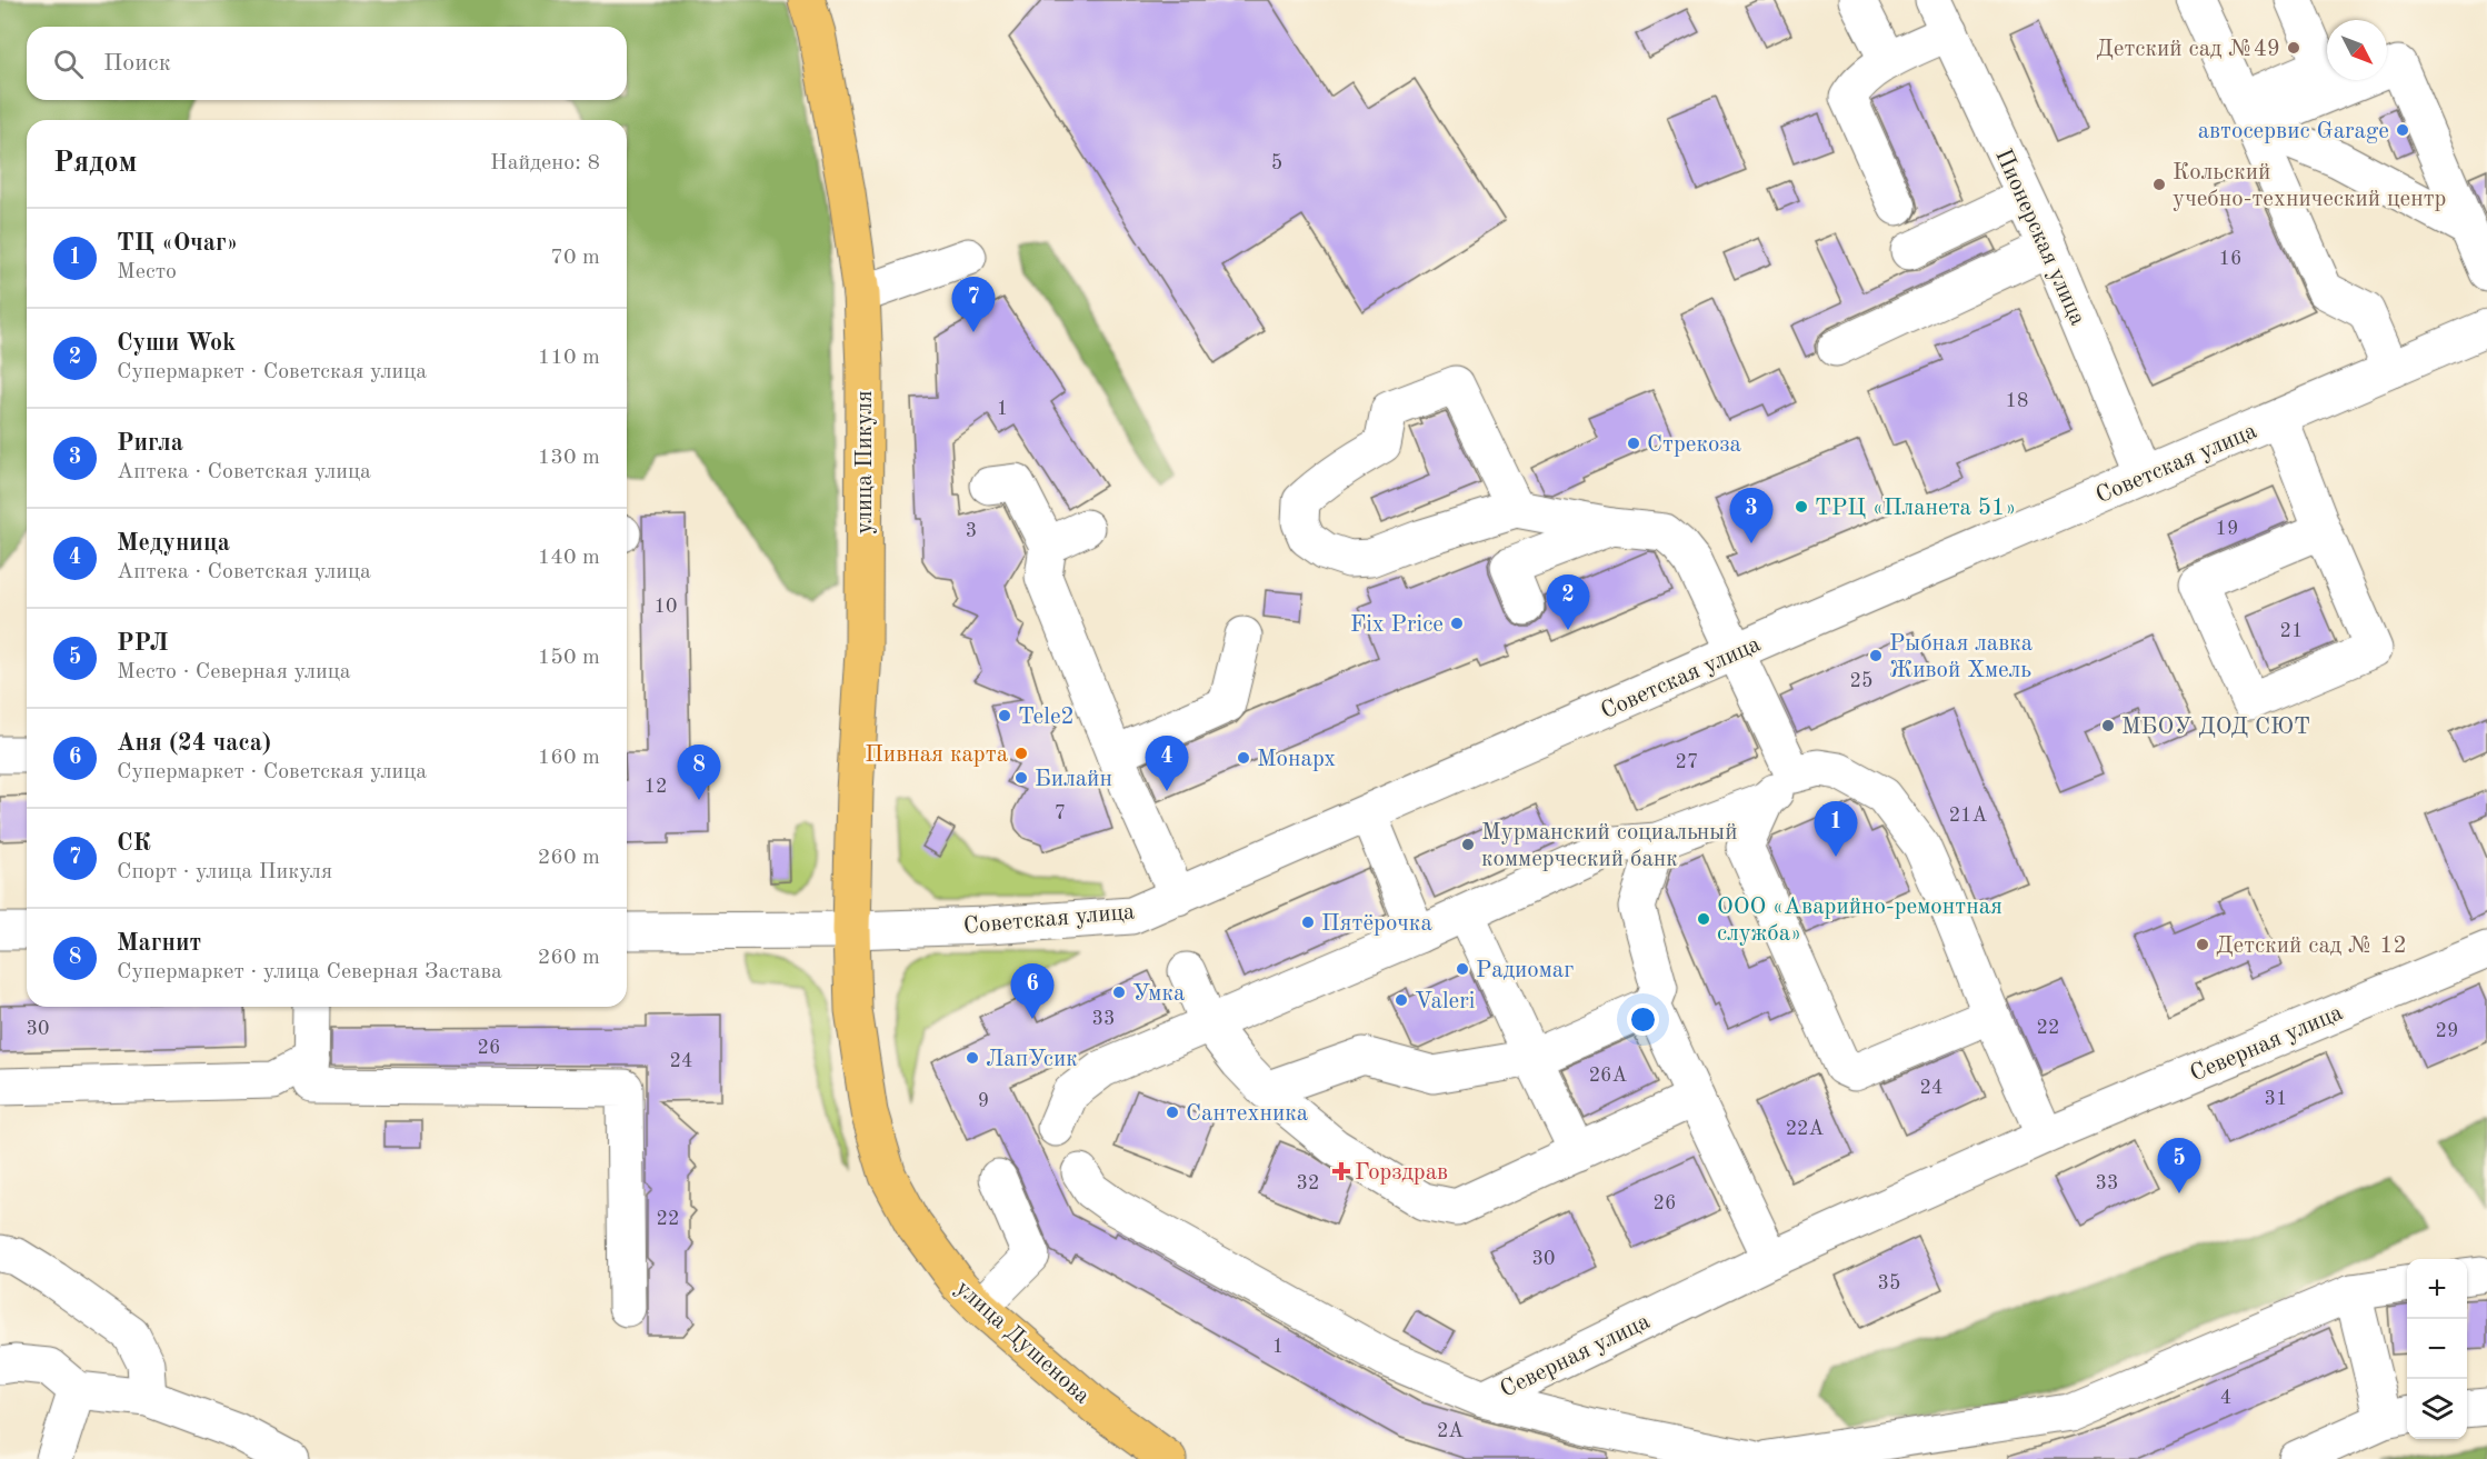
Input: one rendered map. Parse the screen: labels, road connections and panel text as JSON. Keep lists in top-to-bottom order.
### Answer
{
  "streets": {
    "main road": ["улица Пикуля", "улица Душенова"],
    "street": ["Пионерская улица", "Советская улица", "Северная улица"]
  },
  "crossings": [
    ["Пионерская улица", "Советская улица"],
    ["улица Пикуля", "Советская улица"],
    ["улица Пикуля", "улица Душенова"],
    ["Советская улица", "улица Душенова"]
  ],
  "places": {
    "other": [
      "Детcкий сад №49",
      "автосервис Garage",
      "Кольский учебно-технический центр",
      "Стрекоза",
      "ТРЦ «Планета 51»",
      "Fix Price",
      "Рыбная лавка Живой Хмель",
      "Tele2",
      "МБОУ ДОД СЮТ",
      "Пивная карта",
      "Монарх",
      "Билайн",
      "Мурманский социальный коммерческий банк",
      "ООО «Аварийно-ремонтная служба»",
      "Пятёрочка",
      "Детский сад № 12",
      "Радиомаг",
      "Умка",
      "Valeri",
      "ЛапУсик",
      "Сантехника"
    ],
    "health": ["Горздрав"]
  },
  "house_numbers": [
    "5",
    "16",
    "18",
    "1",
    "19",
    "3",
    "10",
    "21",
    "25",
    "27",
    "12",
    "7",
    "21А",
    "33",
    "22",
    "30",
    "29",
    "26",
    "24",
    "26А",
    "24",
    "31",
    "9",
    "22А",
    "32",
    "33",
    "26",
    "22",
    "30",
    "35",
    "1",
    "4",
    "2А"
  ],
  "north": "bottom right",
  "page": {
    "search": "Поиск",
    "heading": ["Рядом", "Найдено: 8"],
    "list": [
      {
        "mark": "1",
        "name": "ТЦ «Очаг»",
        "note": "Место",
        "value": "70 m"
      },
      {
        "mark": "2",
        "name": "Суши Wok",
        "note": "Супермаркет · Советская улица",
        "value": "110 m"
      },
      {
        "mark": "3",
        "name": "Ригла",
        "note": "Аптека · Советская улица",
        "value": "130 m"
      },
      {
        "mark": "4",
        "name": "Медуница",
        "note": "Аптека · Советская улица",
        "value": "140 m"
      },
      {
        "mark": "5",
        "name": "РРЛ",
        "note": "Место · Северная улица",
        "value": "150 m"
      },
      {
        "mark": "6",
        "name": "Аня (24 часа)",
        "note": "Супермаркет · Советская улица",
        "value": "160 m"
      },
      {
        "mark": "7",
        "name": "СК",
        "note": "Спорт · улица Пикуля",
        "value": "260 m"
      },
      {
        "mark": "8",
        "name": "Магнит",
        "note": "Супермаркет · улица Северная Застава",
        "value": "260 m"
      }
    ],
    "pins": [
      "7",
      "3",
      "2",
      "4",
      "8",
      "1",
      "6",
      "5"
    ],
    "map_buttons": ["+", "−"]
  }
}
